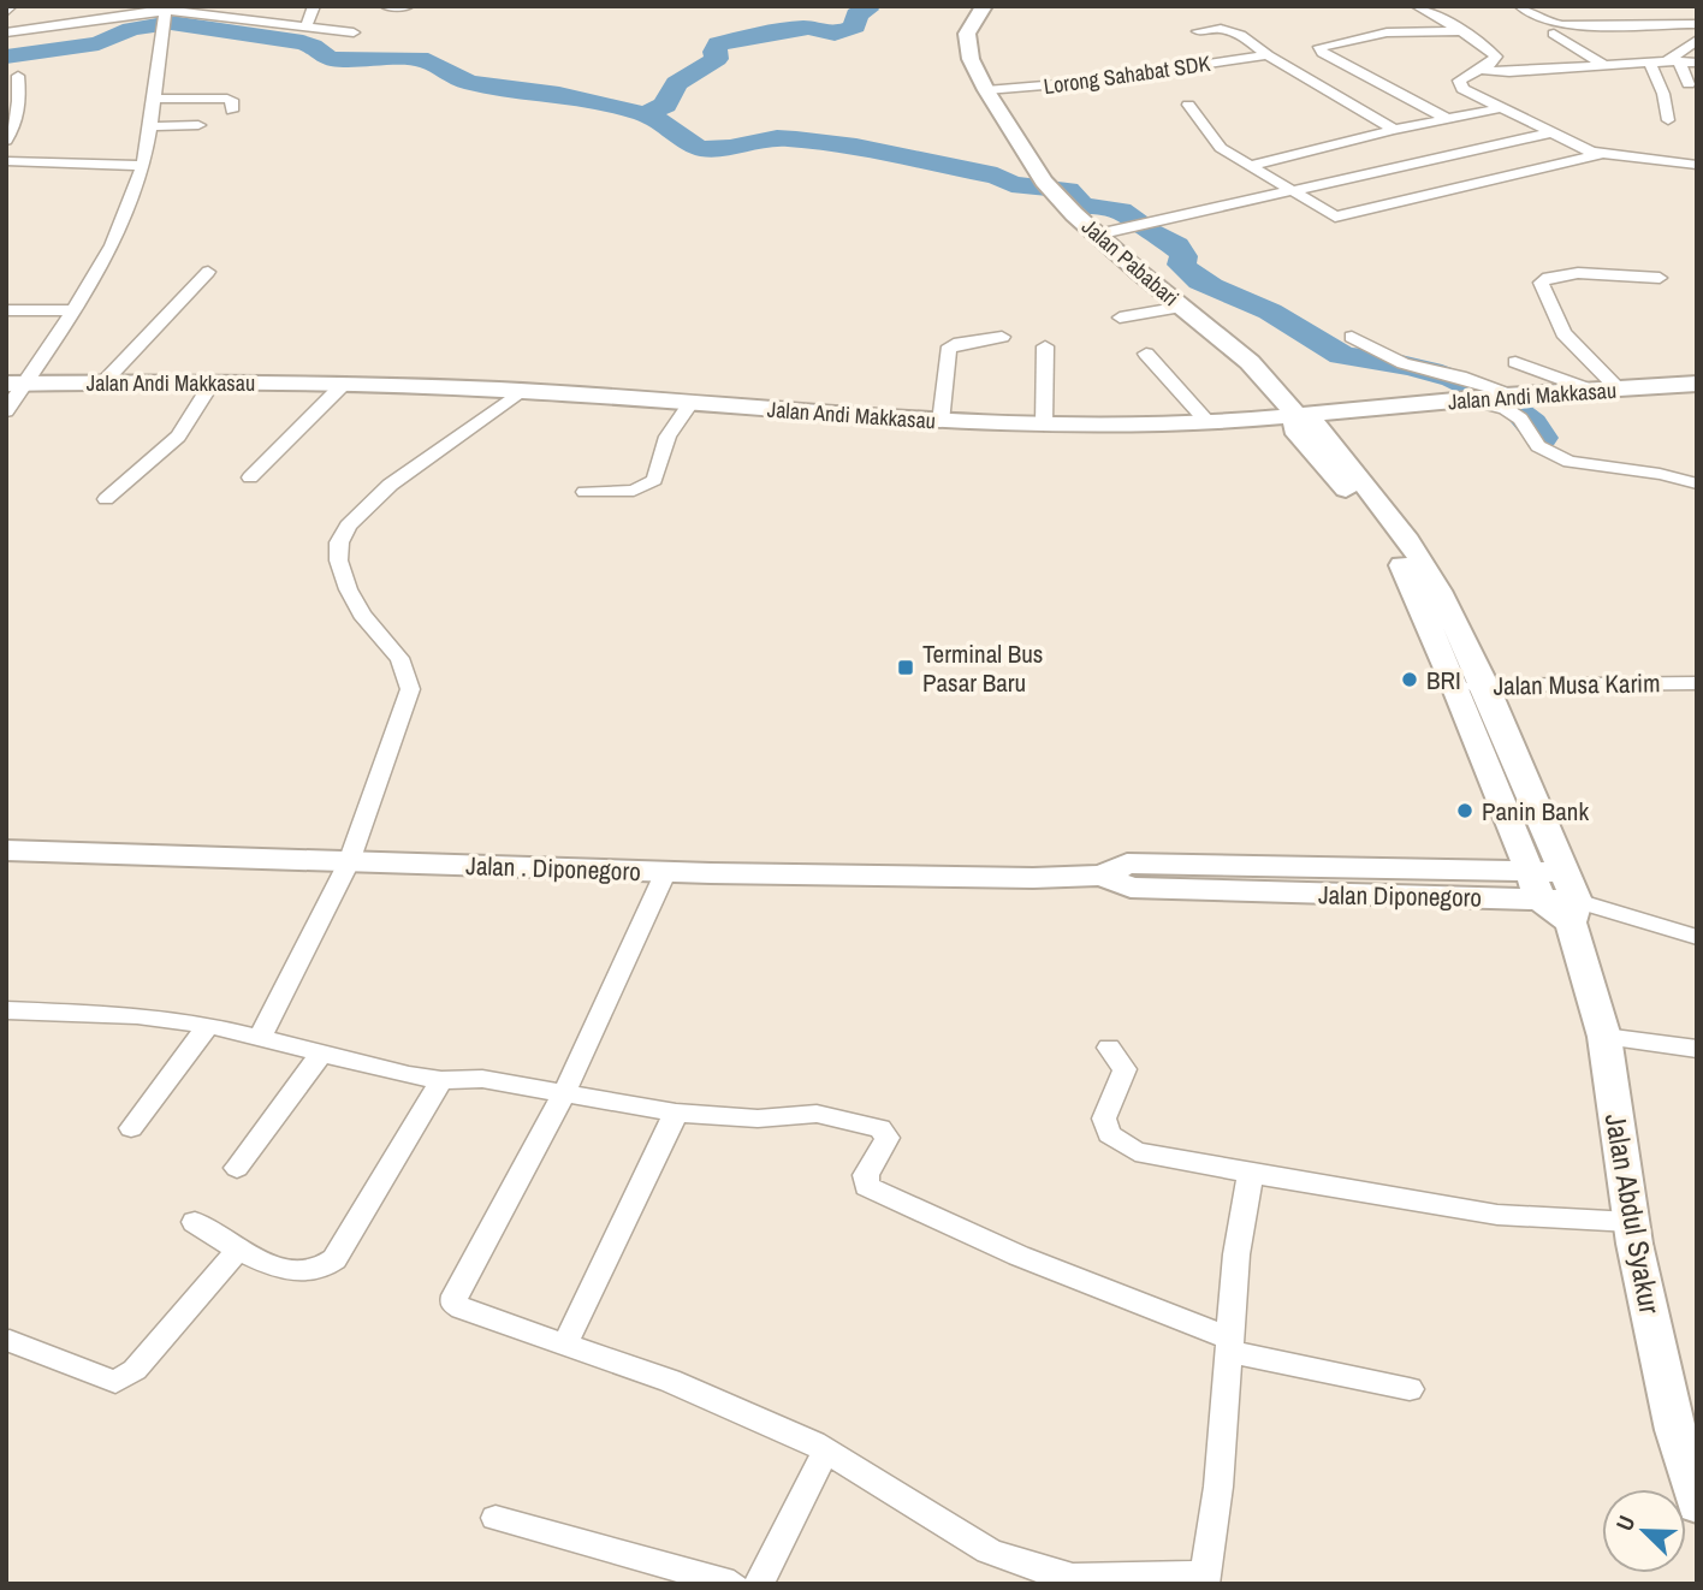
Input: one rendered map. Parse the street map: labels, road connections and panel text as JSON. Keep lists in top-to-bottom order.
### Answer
{
  "streets": {
    "street": [
      "Lorong Sahabat SDK",
      "Jalan Pababari",
      "Jalan Andi Makkasau",
      "Jalan Musa Karim",
      "Jalan . Diponegoro",
      "Jalan Diponegoro",
      "Jalan Abdul Syakur"
    ]
  },
  "crossings": [
    ["Lorong Sahabat SDK", "Jalan Pababari"],
    ["Jalan Pababari", "Jalan Andi Makkasau"],
    ["Jalan Pababari", "Jalan Abdul Syakur"],
    ["Jalan Andi Makkasau", "Jalan Abdul Syakur"],
    ["Jalan Musa Karim", "Jalan Abdul Syakur"],
    ["Jalan . Diponegoro", "Jalan Diponegoro"],
    ["Jalan Diponegoro", "Jalan Abdul Syakur"]
  ],
  "places": {
    "transit": ["Terminal Bus Pasar Baru"],
    "other": ["BRI", "Panin Bank"]
  },
  "north": "top left"
}
